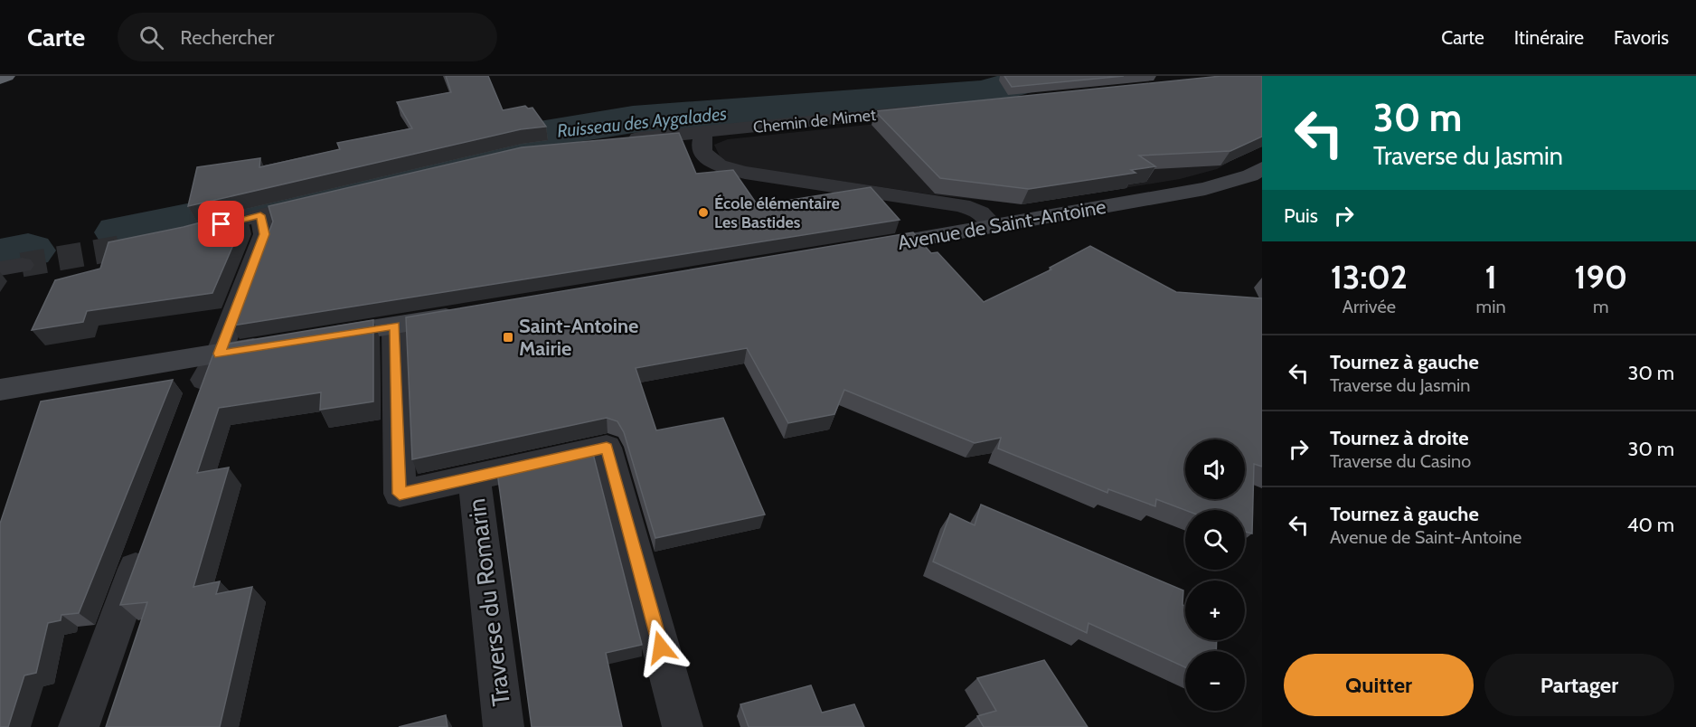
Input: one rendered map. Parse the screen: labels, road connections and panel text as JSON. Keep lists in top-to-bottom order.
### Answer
{
  "streets": {
    "main road": ["Avenue de Saint-Antoine"],
    "street": ["Chemin de Mimet", "Traverse du Romarin"]
  },
  "water": ["Ruisseau des Aygalades"],
  "places": {
    "other": ["École élémentaire Les Bastides"],
    "transit": ["Saint-Antoine Mairie"]
  },
  "page": {
    "header": "Carte",
    "search": "Rechercher",
    "nav": ["Carte", "Itinéraire", "Favoris"],
    "turn": ["30 m", "Traverse du Jasmin"],
    "then": "Puis",
    "eta": [
      "13:02",
      "Arrivée",
      "1",
      "min",
      "190",
      "m"
    ],
    "list": [
      {
        "name": "Tournez à gauche",
        "note": "Traverse du Jasmin",
        "value": "30 m"
      },
      {
        "name": "Tournez à droite",
        "note": "Traverse du Casino",
        "value": "30 m"
      },
      {
        "name": "Tournez à gauche",
        "note": "Avenue de Saint-Antoine",
        "value": "40 m"
      }
    ],
    "map_buttons": ["+", "−"],
    "buttons": ["Quitter", "Partager"]
  }
}
